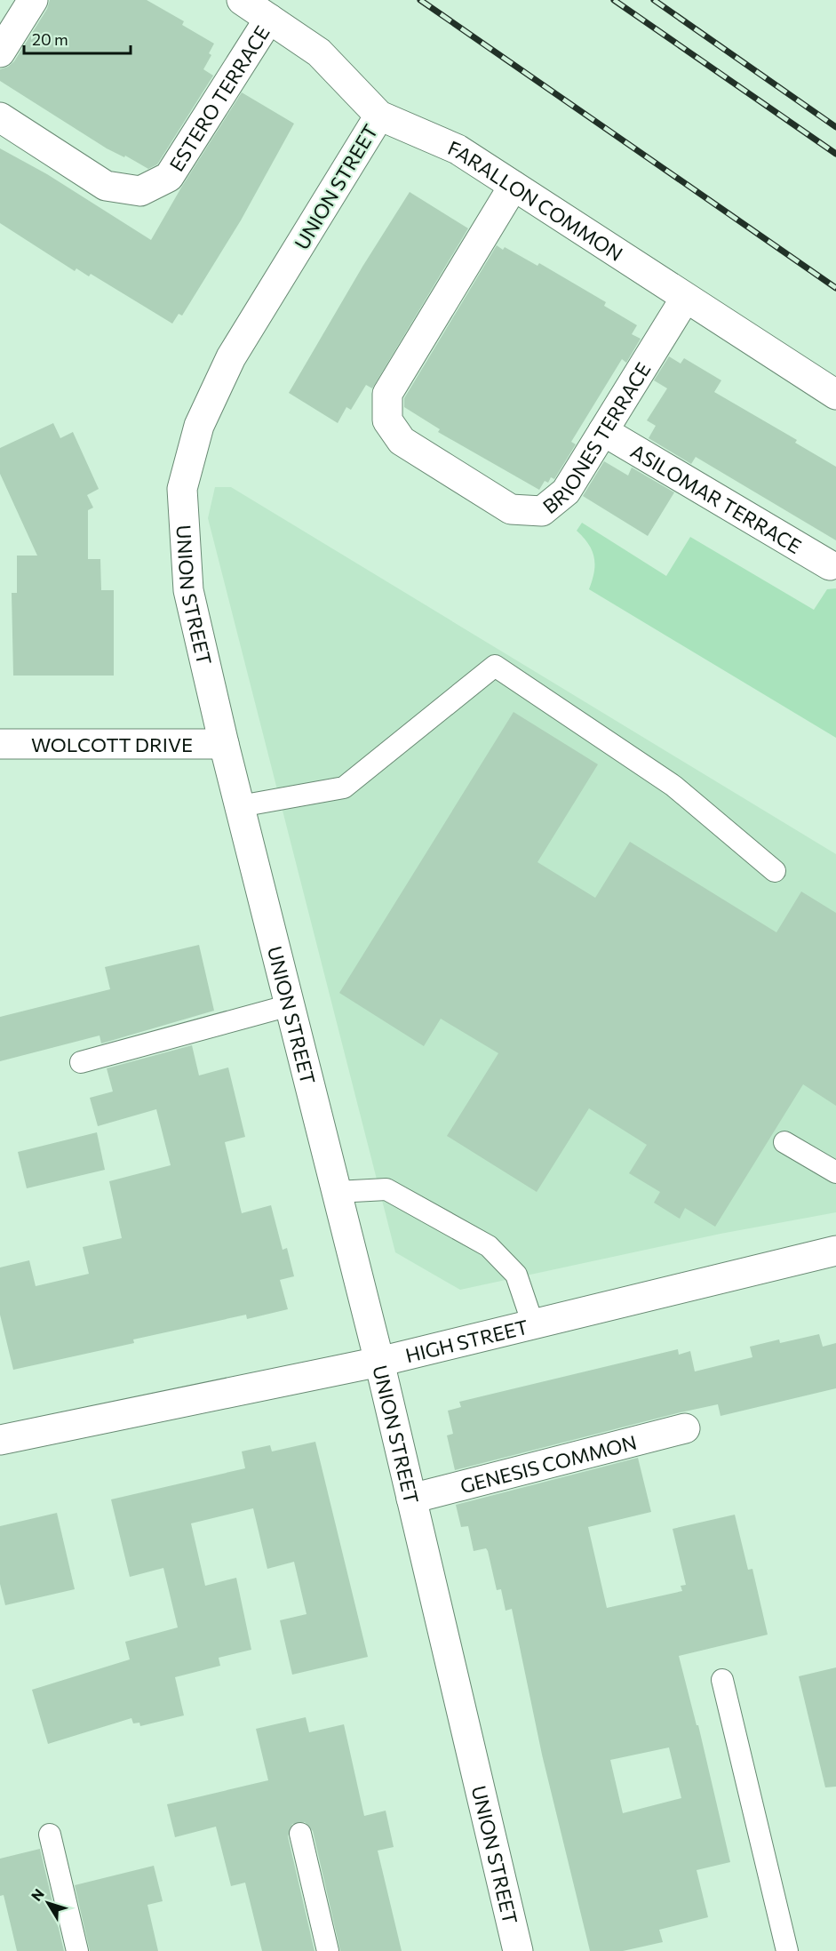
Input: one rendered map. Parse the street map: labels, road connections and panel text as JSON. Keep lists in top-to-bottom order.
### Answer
{
  "streets": {
    "street": [
      "ESTERO TERRACE",
      "UNION STREET",
      "FARALLON COMMON",
      "BRIONES TERRACE",
      "ASILOMAR TERRACE",
      "WOLCOTT DRIVE",
      "HIGH STREET",
      "GENESIS COMMON"
    ]
  },
  "crossings": [
    ["ESTERO TERRACE", "FARALLON COMMON"],
    ["UNION STREET", "FARALLON COMMON"],
    ["UNION STREET", "WOLCOTT DRIVE"],
    ["UNION STREET", "HIGH STREET"],
    ["UNION STREET", "GENESIS COMMON"],
    ["FARALLON COMMON", "BRIONES TERRACE"],
    ["BRIONES TERRACE", "ASILOMAR TERRACE"]
  ],
  "scale_bar": "20 m",
  "north": "top left"
}
